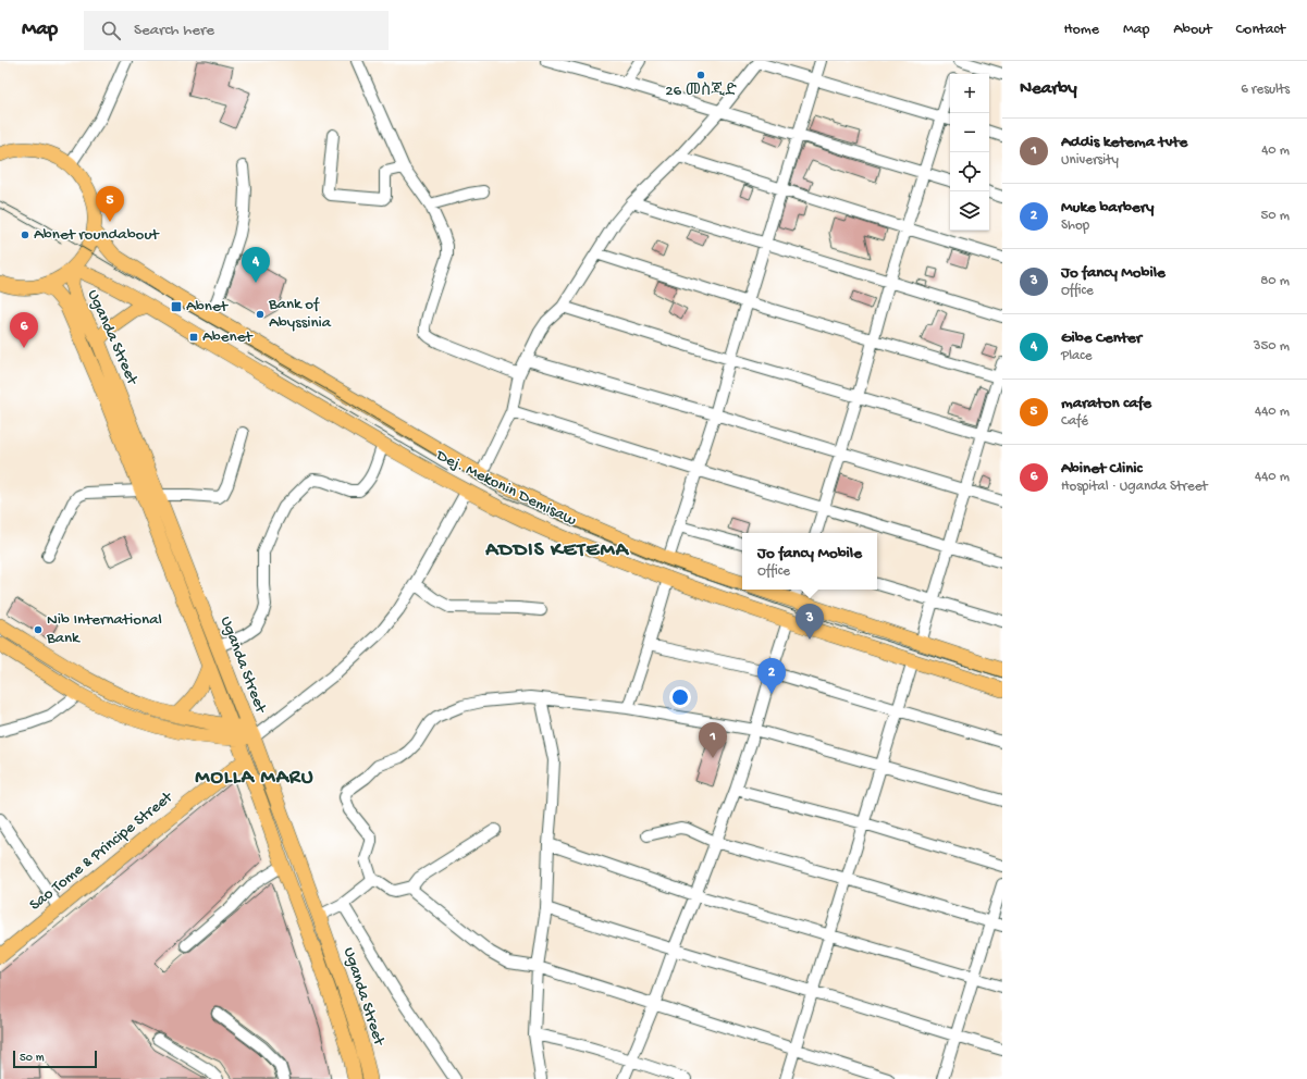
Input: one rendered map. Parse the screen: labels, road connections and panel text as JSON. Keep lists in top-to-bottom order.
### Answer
{
  "streets": {
    "main road": ["Uganda Street", "Dej. Mekonin Demisaw", "Sao Tome & Principe Street"]
  },
  "crossings": [
    ["Uganda Street", "Dej. Mekonin Demisaw"],
    ["Uganda Street", "Sao Tome & Principe Street"]
  ],
  "districts": ["ADDIS KETEMA", "MOLLA MARU"],
  "places": {
    "other": [
      "26 መስጂድ",
      "Abnet roundabout",
      "Bank of Abyssinia",
      "Nib International Bank"
    ],
    "transit": ["Abnet", "Abenet"]
  },
  "scale_bar": "50 m",
  "page": {
    "header": "Map",
    "search": "Search here",
    "nav": [
      "Home",
      "Map",
      "About",
      "Contact"
    ],
    "heading": ["Nearby", "6 results"],
    "map_buttons": ["+", "−"],
    "list": [
      {
        "mark": "1",
        "name": "Addis ketema tvte",
        "note": "University",
        "value": "40 m"
      },
      {
        "mark": "2",
        "name": "Muke barbery",
        "note": "Shop",
        "value": "50 m"
      },
      {
        "mark": "3",
        "name": "Jo fancy Mobile",
        "note": "Office",
        "value": "80 m"
      },
      {
        "mark": "4",
        "name": "Gibe Center",
        "note": "Place",
        "value": "350 m"
      },
      {
        "mark": "5",
        "name": "maraton cafe",
        "note": "Café",
        "value": "440 m"
      },
      {
        "mark": "6",
        "name": "Abinet Clinic",
        "note": "Hospital · Uganda Street",
        "value": "440 m"
      }
    ],
    "pins": [
      "5",
      "4",
      "6",
      "3",
      "2",
      "1"
    ],
    "popup": ["Jo fancy Mobile", "Office"],
    "scale": "50 m"
  }
}
